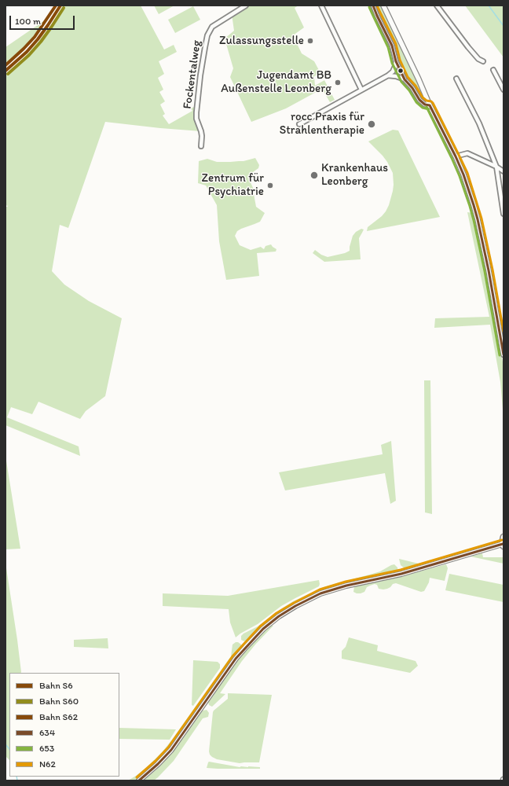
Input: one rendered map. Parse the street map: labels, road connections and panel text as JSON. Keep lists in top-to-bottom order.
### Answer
{
  "streets": {
    "street": ["Fockentalweg"]
  },
  "places": [
    "Zulassungsstelle",
    "Jugendamt BB Außenstelle Leonberg",
    "rocc Praxis für Strahlentherapie",
    "Krankenhaus Leonberg",
    "Zentrum für Psychiatrie"
  ],
  "lines": [
    "rail line S6",
    "rail line S62",
    "transit line 634",
    "transit line N62",
    "transit line 653",
    "rail line S60"
  ],
  "legend": [
    "Bahn S6",
    "Bahn S60",
    "Bahn S62",
    "634",
    "653",
    "N62"
  ],
  "scale_bar": "100 m"
}
